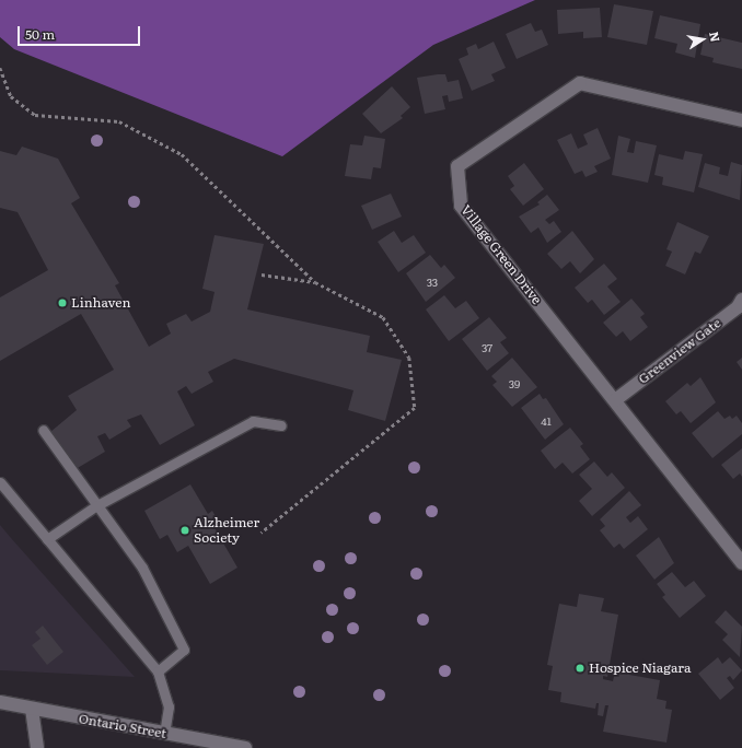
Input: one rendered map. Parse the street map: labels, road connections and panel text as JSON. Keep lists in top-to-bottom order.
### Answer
{
  "streets": {
    "street": ["Village Green Drive", "Greenview Gate", "Ontario Street"]
  },
  "crossings": [
    ["Village Green Drive", "Greenview Gate"]
  ],
  "places": ["Linhaven", "Alzheimer Society", "Hospice Niagara"],
  "house_numbers": [
    "33",
    "37",
    "39",
    "41"
  ],
  "scale_bar": "50 m",
  "north": "right"
}
